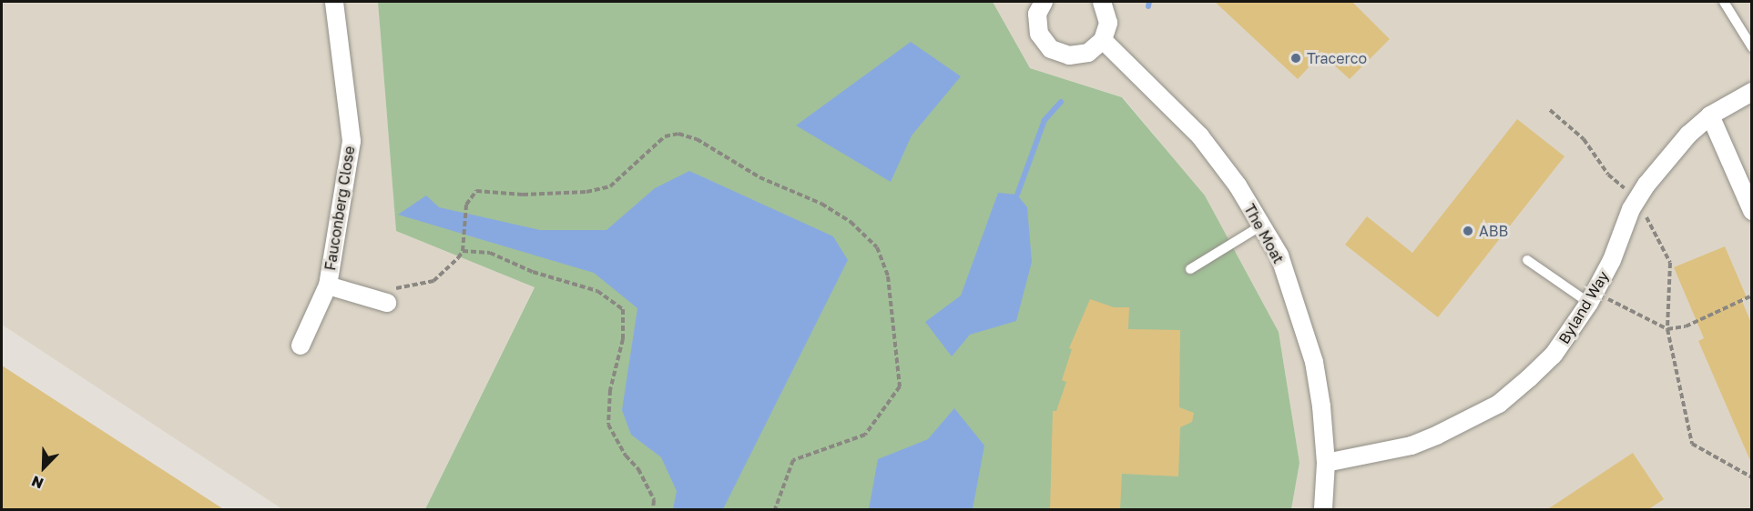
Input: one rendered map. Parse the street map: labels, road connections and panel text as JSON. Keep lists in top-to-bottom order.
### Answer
{
  "streets": {
    "street": ["Fauconberg Close", "The Moat", "Byland Way"]
  },
  "crossings": [
    ["The Moat", "Byland Way"]
  ],
  "places": ["Tracerco", "ABB"],
  "north": "bottom left"
}
